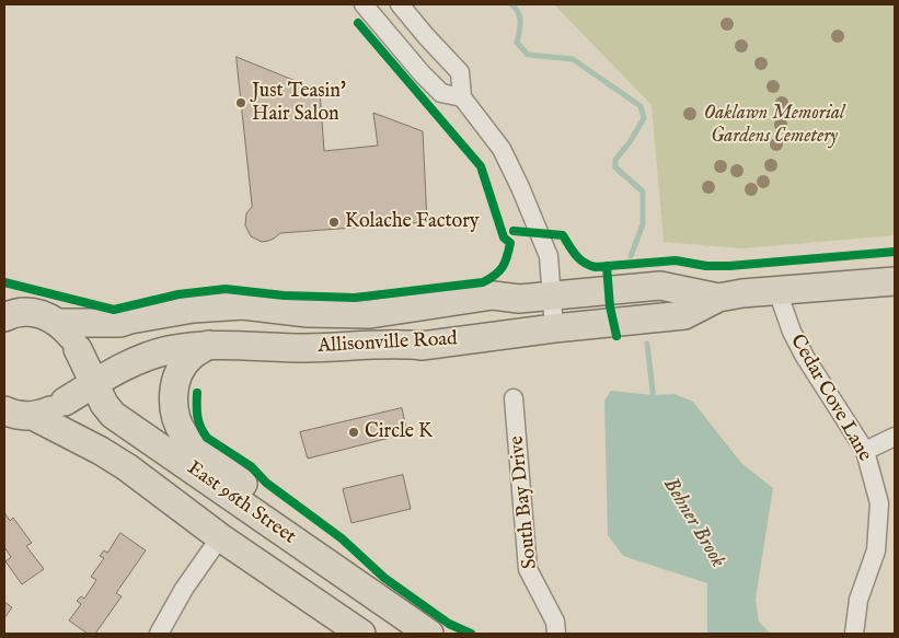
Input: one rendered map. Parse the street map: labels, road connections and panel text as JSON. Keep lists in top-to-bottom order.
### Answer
{
  "streets": {
    "main road": ["Allisonville Road", "East 96th Street"],
    "street": ["Cedar Cove Lane", "South Bay Drive"]
  },
  "crossings": [
    ["Allisonville Road", "Cedar Cove Lane"],
    ["Allisonville Road", "East 96th Street"]
  ],
  "water": ["Behner Brook"],
  "parks": ["Oaklawn Memorial Gardens Cemetery"],
  "places": ["Just Teasin' Hair Salon", "Kolache Factory", "Circle K"]
}
